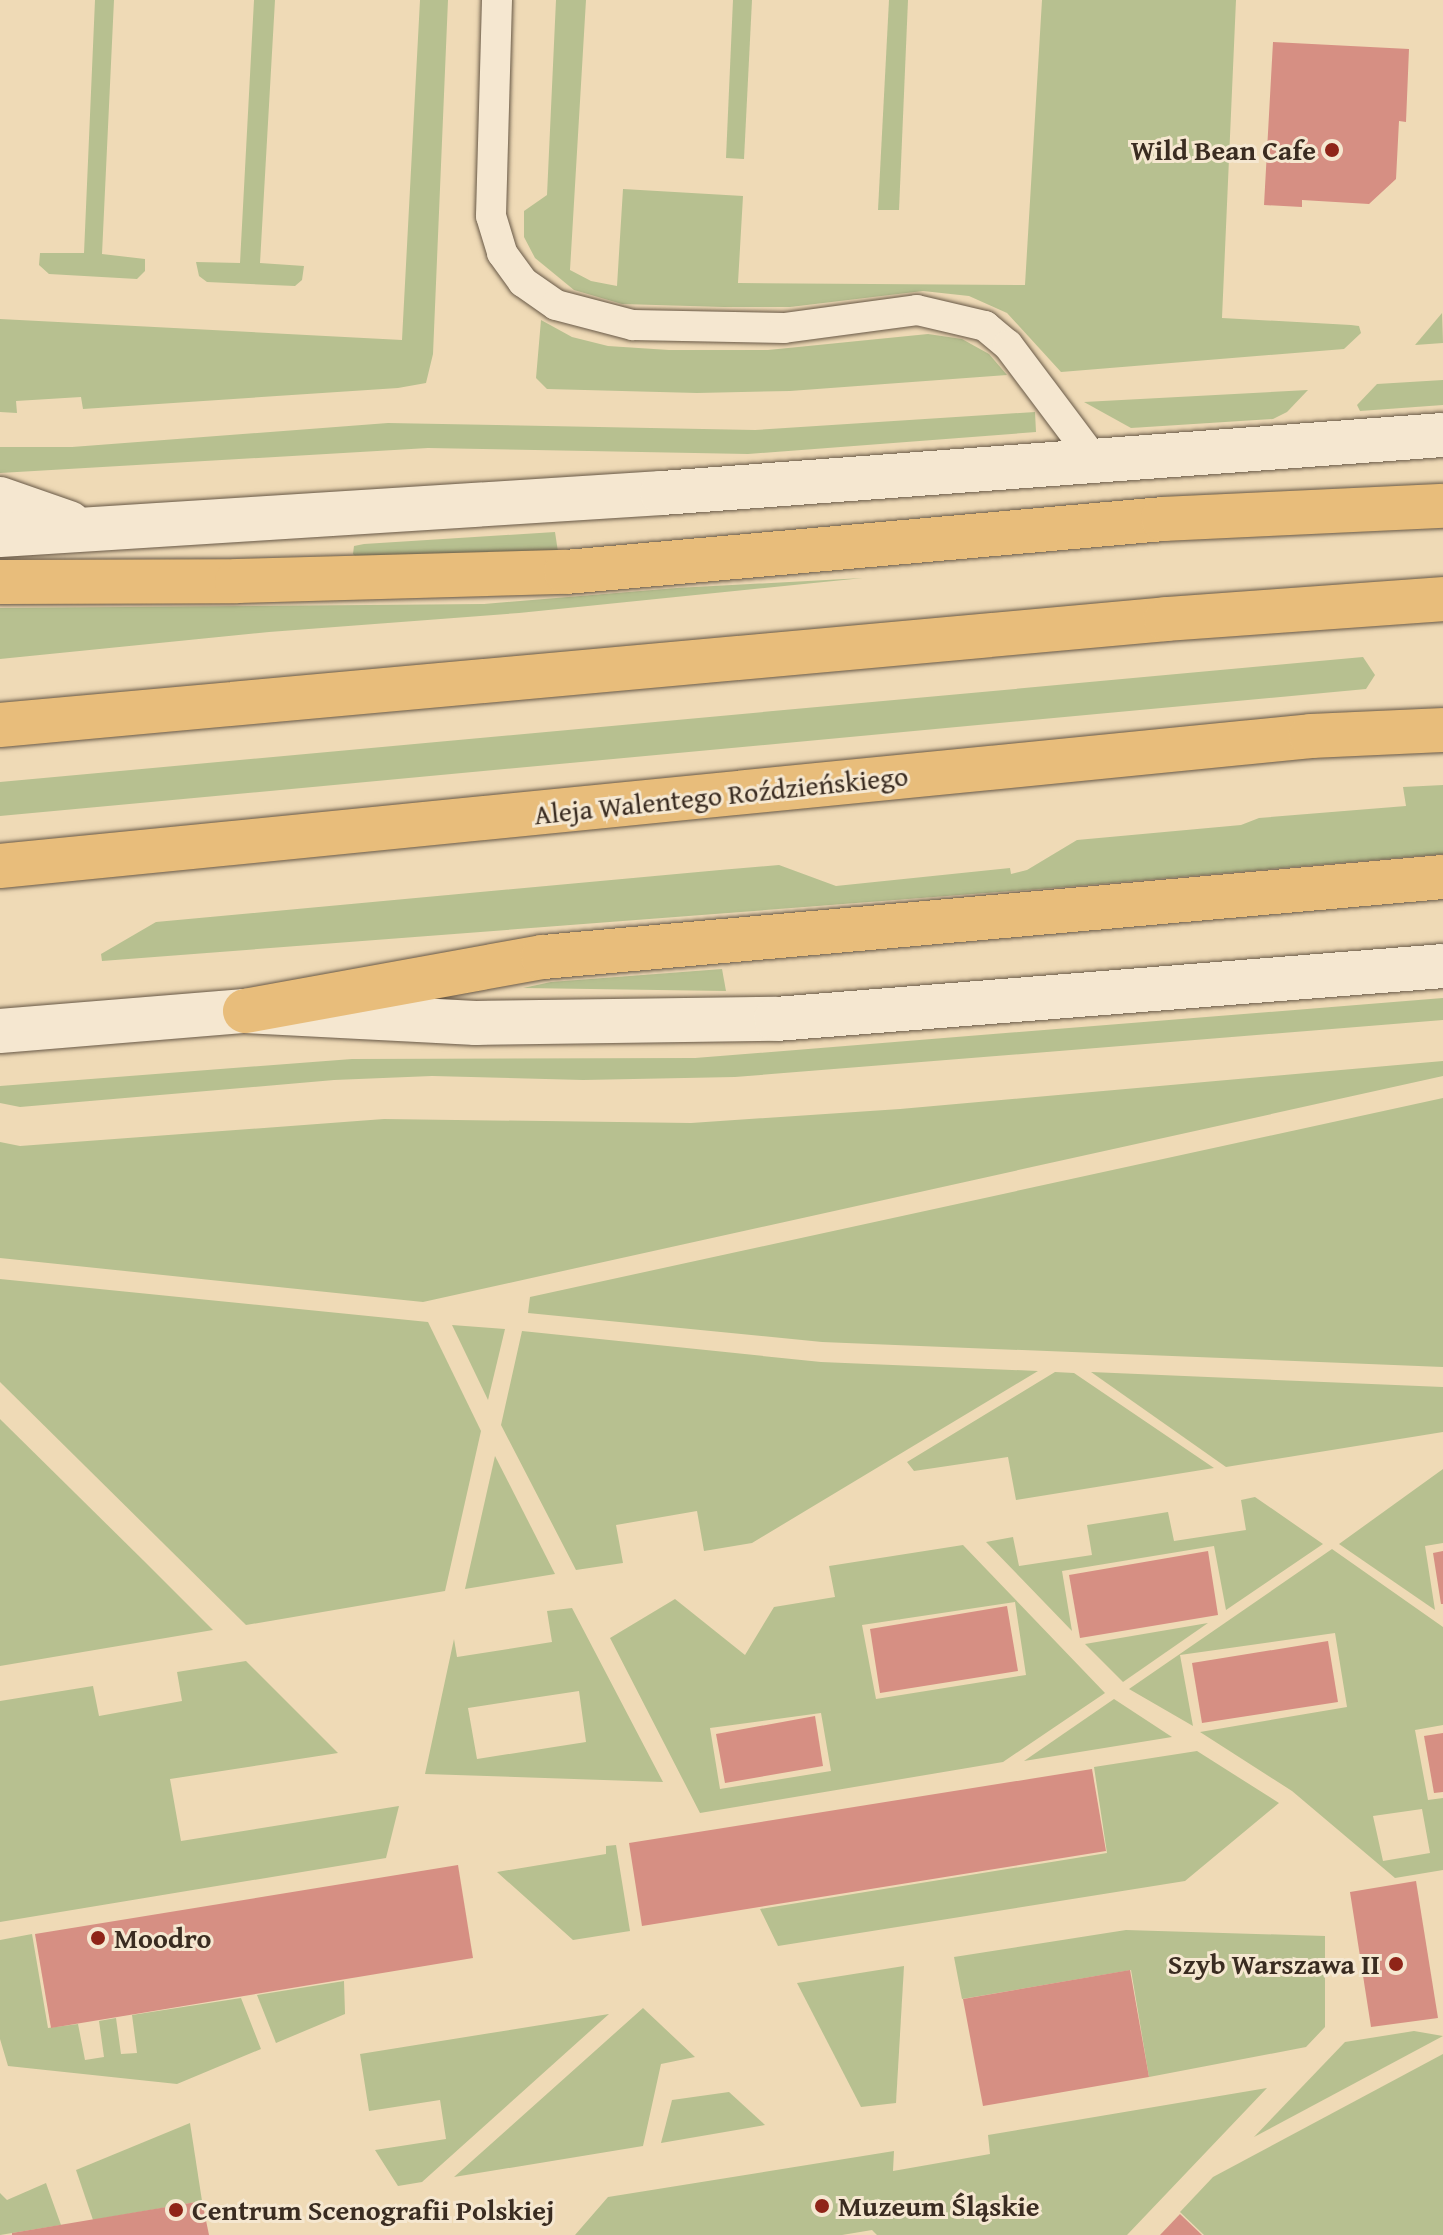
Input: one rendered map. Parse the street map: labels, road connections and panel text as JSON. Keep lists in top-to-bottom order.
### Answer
{
  "streets": {
    "main road": ["Aleja Walentego Roździeńskiego"]
  },
  "places": [
    "Wild Bean Cafe",
    "Moodro",
    "Szyb Warszawa II",
    "Muzeum Śląskie",
    "Centrum Scenografii Polskiej"
  ]
}
